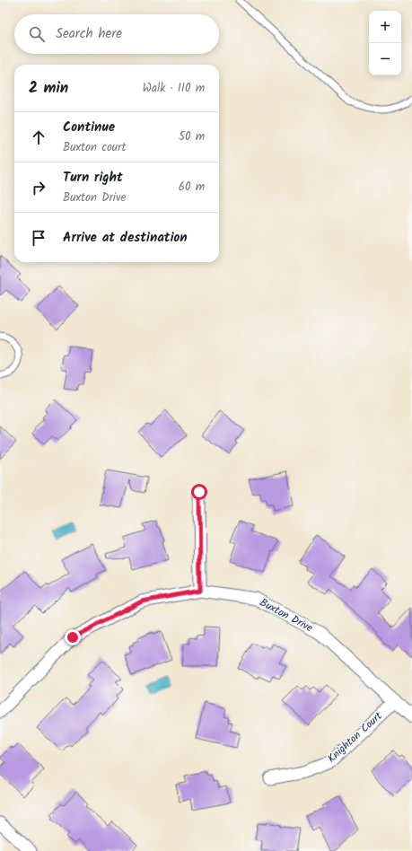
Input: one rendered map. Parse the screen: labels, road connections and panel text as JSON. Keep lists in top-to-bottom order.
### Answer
{
  "streets": {
    "street": ["Buxton Drive", "Knighton Court"]
  },
  "crossings": [
    ["Buxton Drive", "Knighton Court"]
  ],
  "page": {
    "map_buttons": ["+", "−"],
    "search": "Search here",
    "heading": ["2 min", "Walk · 110 m"],
    "list": [
      ["Continue", "Buxton court", "50 m"],
      ["Turn right", "Buxton Drive", "60 m"],
      "Arrive at destination"
    ]
  }
}
